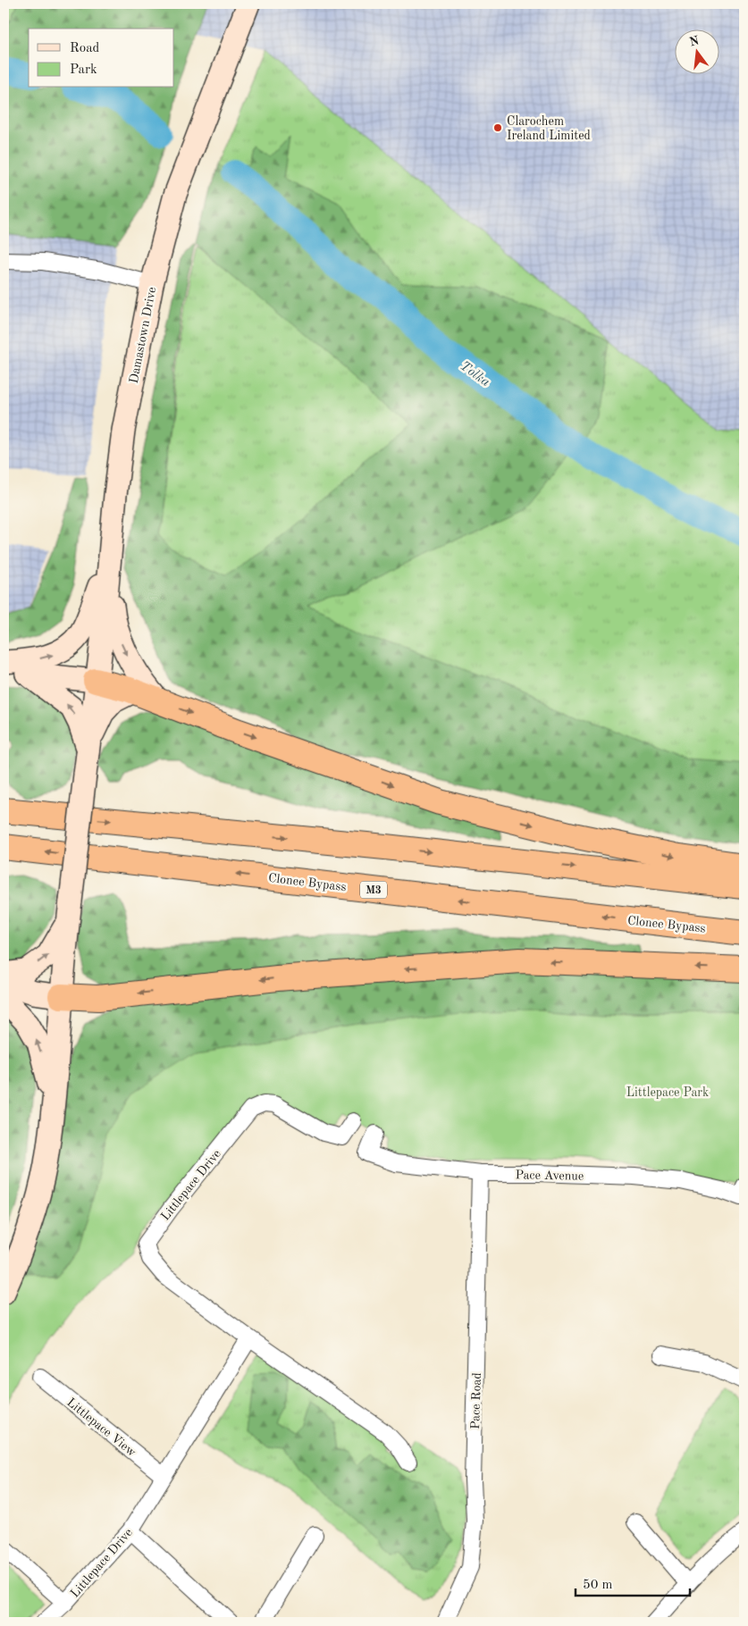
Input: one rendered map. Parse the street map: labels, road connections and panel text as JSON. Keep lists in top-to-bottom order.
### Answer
{
  "streets": {
    "highway": ["Clonee Bypass", "M3"],
    "street": [
      "Damastown Drive",
      "Pace Avenue",
      "Littlepace Drive",
      "Pace Road",
      "Littlepace View"
    ]
  },
  "crossings": [
    ["Pace Avenue", "Pace Road"],
    ["Littlepace Drive", "Littlepace View"]
  ],
  "water": ["Tolka"],
  "parks": ["Littlepace Park"],
  "places": ["Clarochem Ireland Limited"],
  "legend": ["Road", "Park"],
  "scale_bar": "50 m",
  "north": "top"
}
